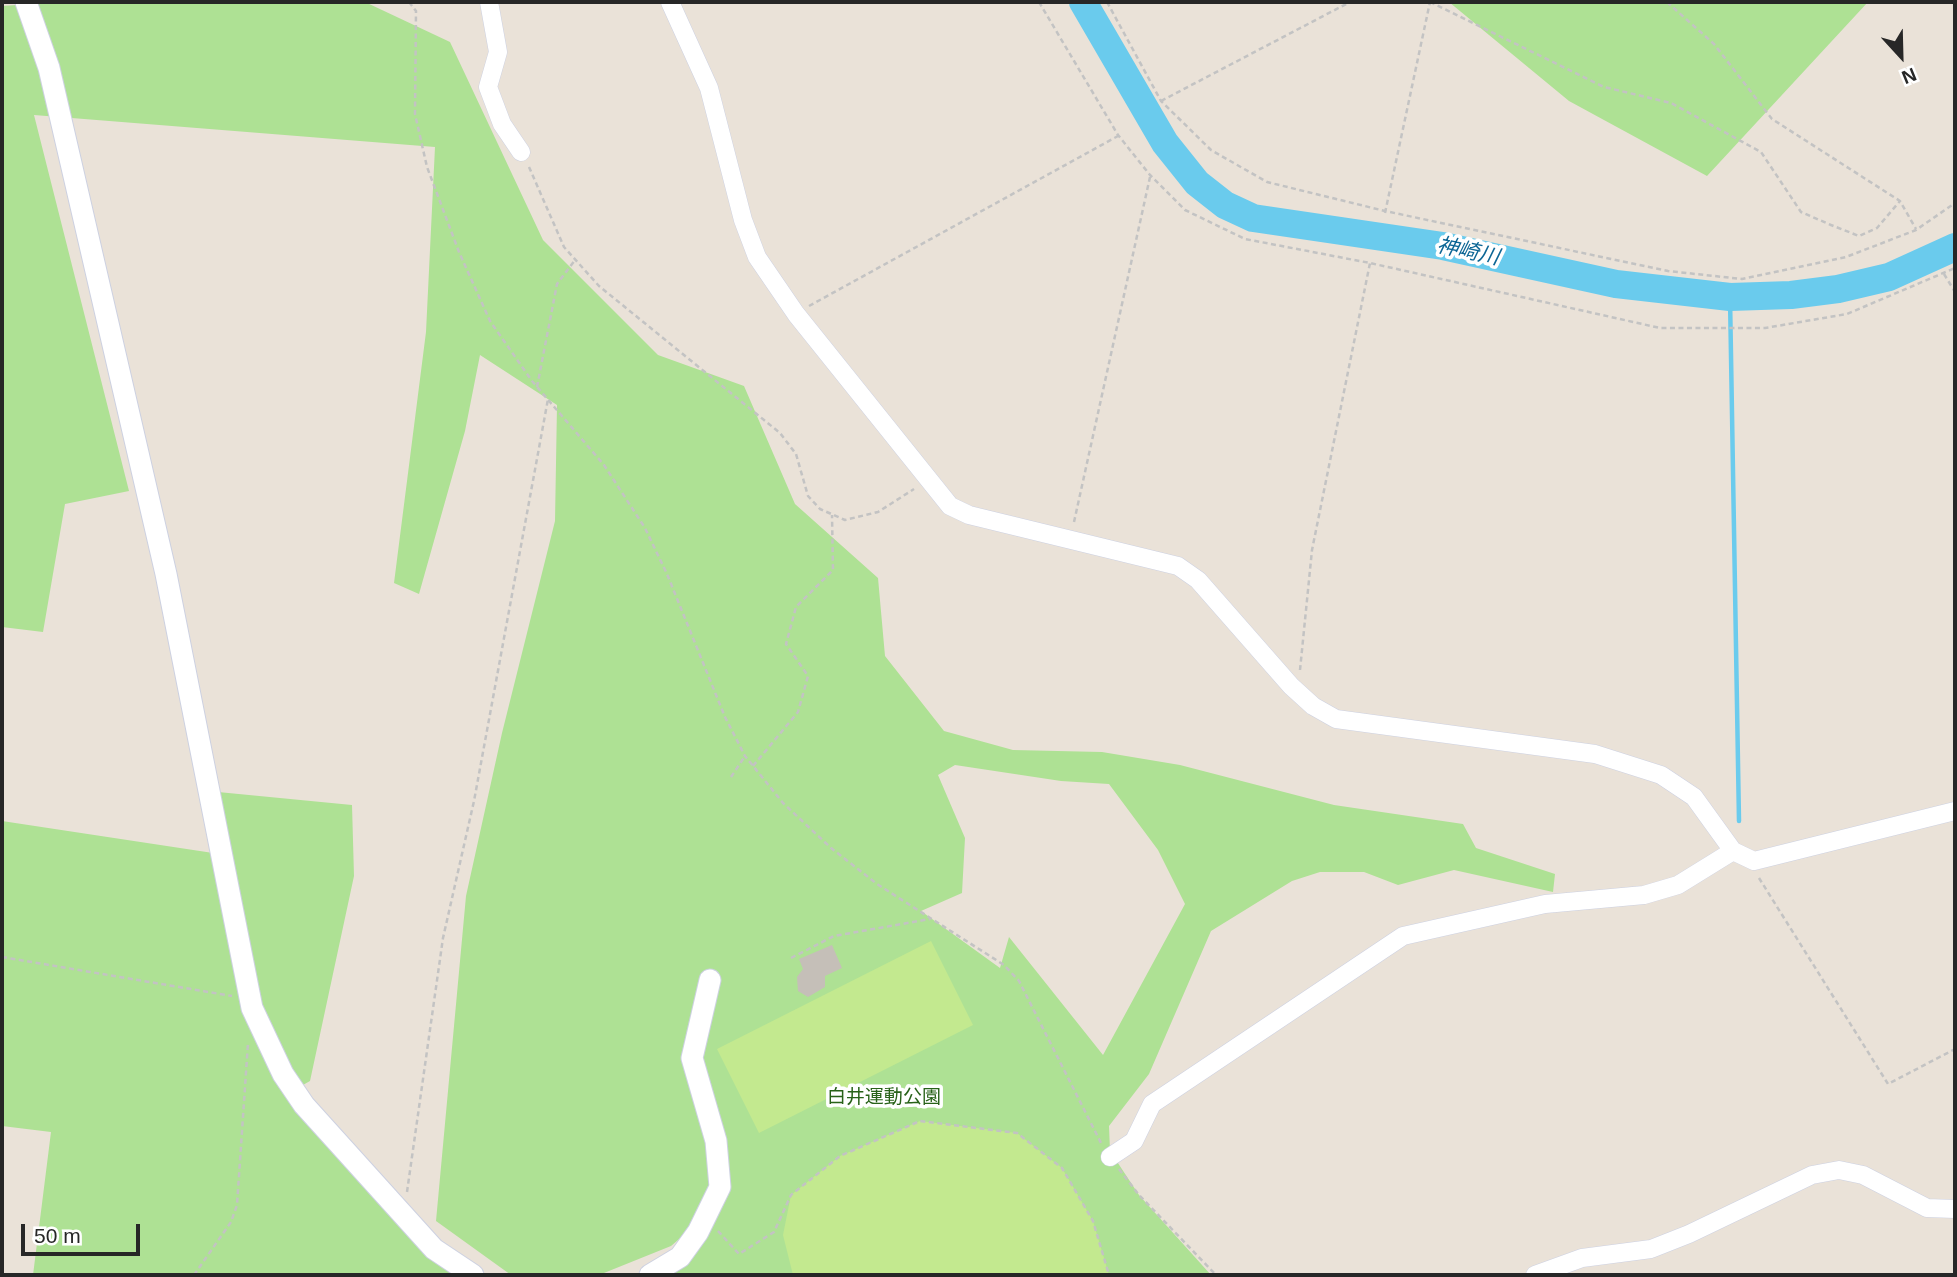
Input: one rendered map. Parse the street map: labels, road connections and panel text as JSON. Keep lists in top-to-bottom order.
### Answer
{
  "water": ["神崎川"],
  "parks": ["白井運動公園"],
  "scale_bar": "50 m",
  "north": "bottom"
}
